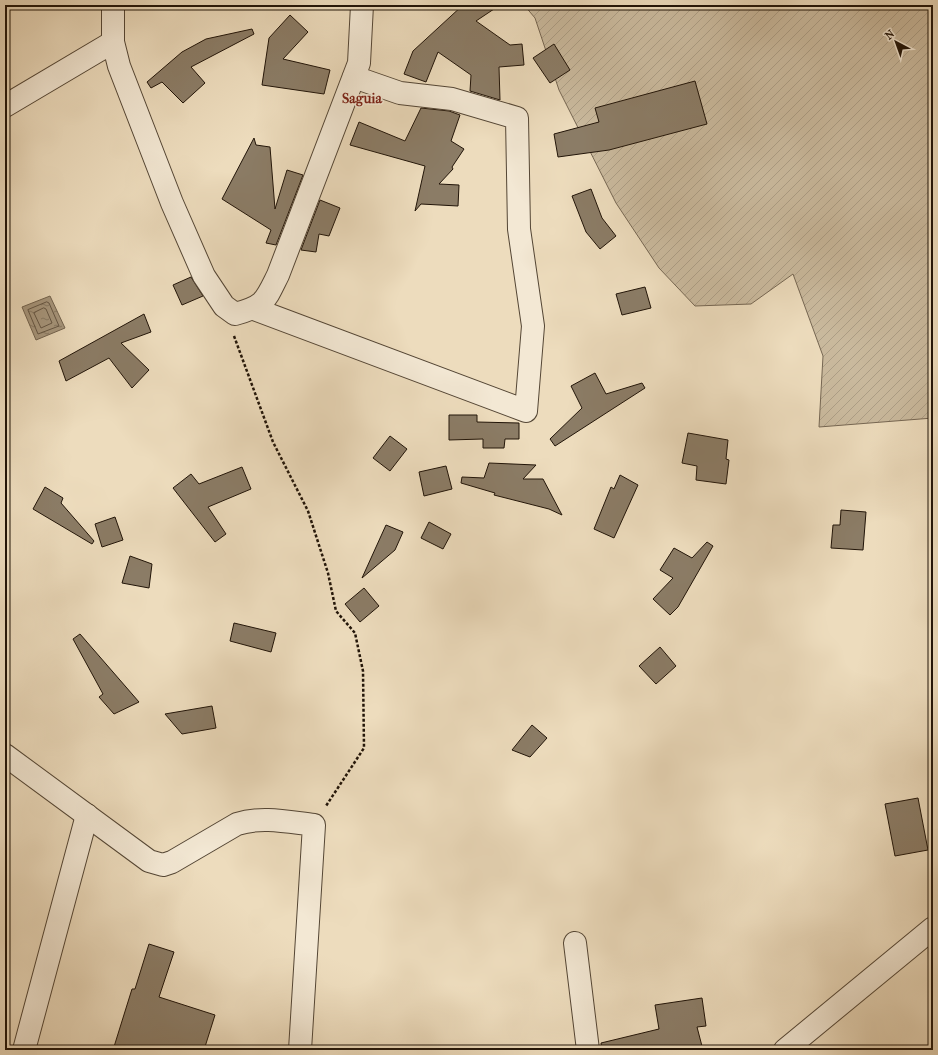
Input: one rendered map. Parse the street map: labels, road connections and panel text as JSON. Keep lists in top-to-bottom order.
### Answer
{
  "districts": ["Saguia"],
  "north": "top left"
}
